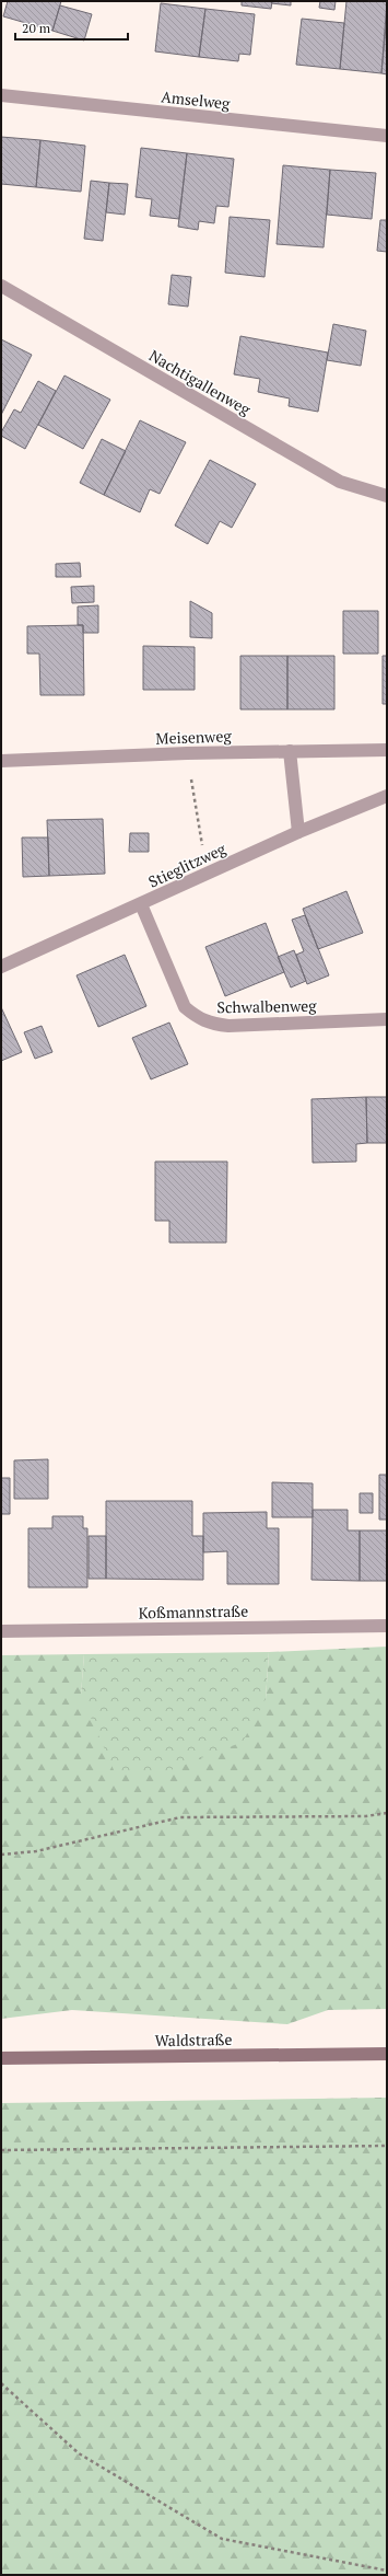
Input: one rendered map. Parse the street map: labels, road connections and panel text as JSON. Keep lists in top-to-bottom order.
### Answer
{
  "streets": {
    "street": [
      "Amselweg",
      "Nachtigallenweg",
      "Meisenweg",
      "Stieglitzweg",
      "Schwalbenweg",
      "Koßmannstraße",
      "Waldstraße"
    ]
  },
  "crossings": [
    ["Stieglitzweg", "Schwalbenweg"]
  ],
  "scale_bar": "20 m"
}
